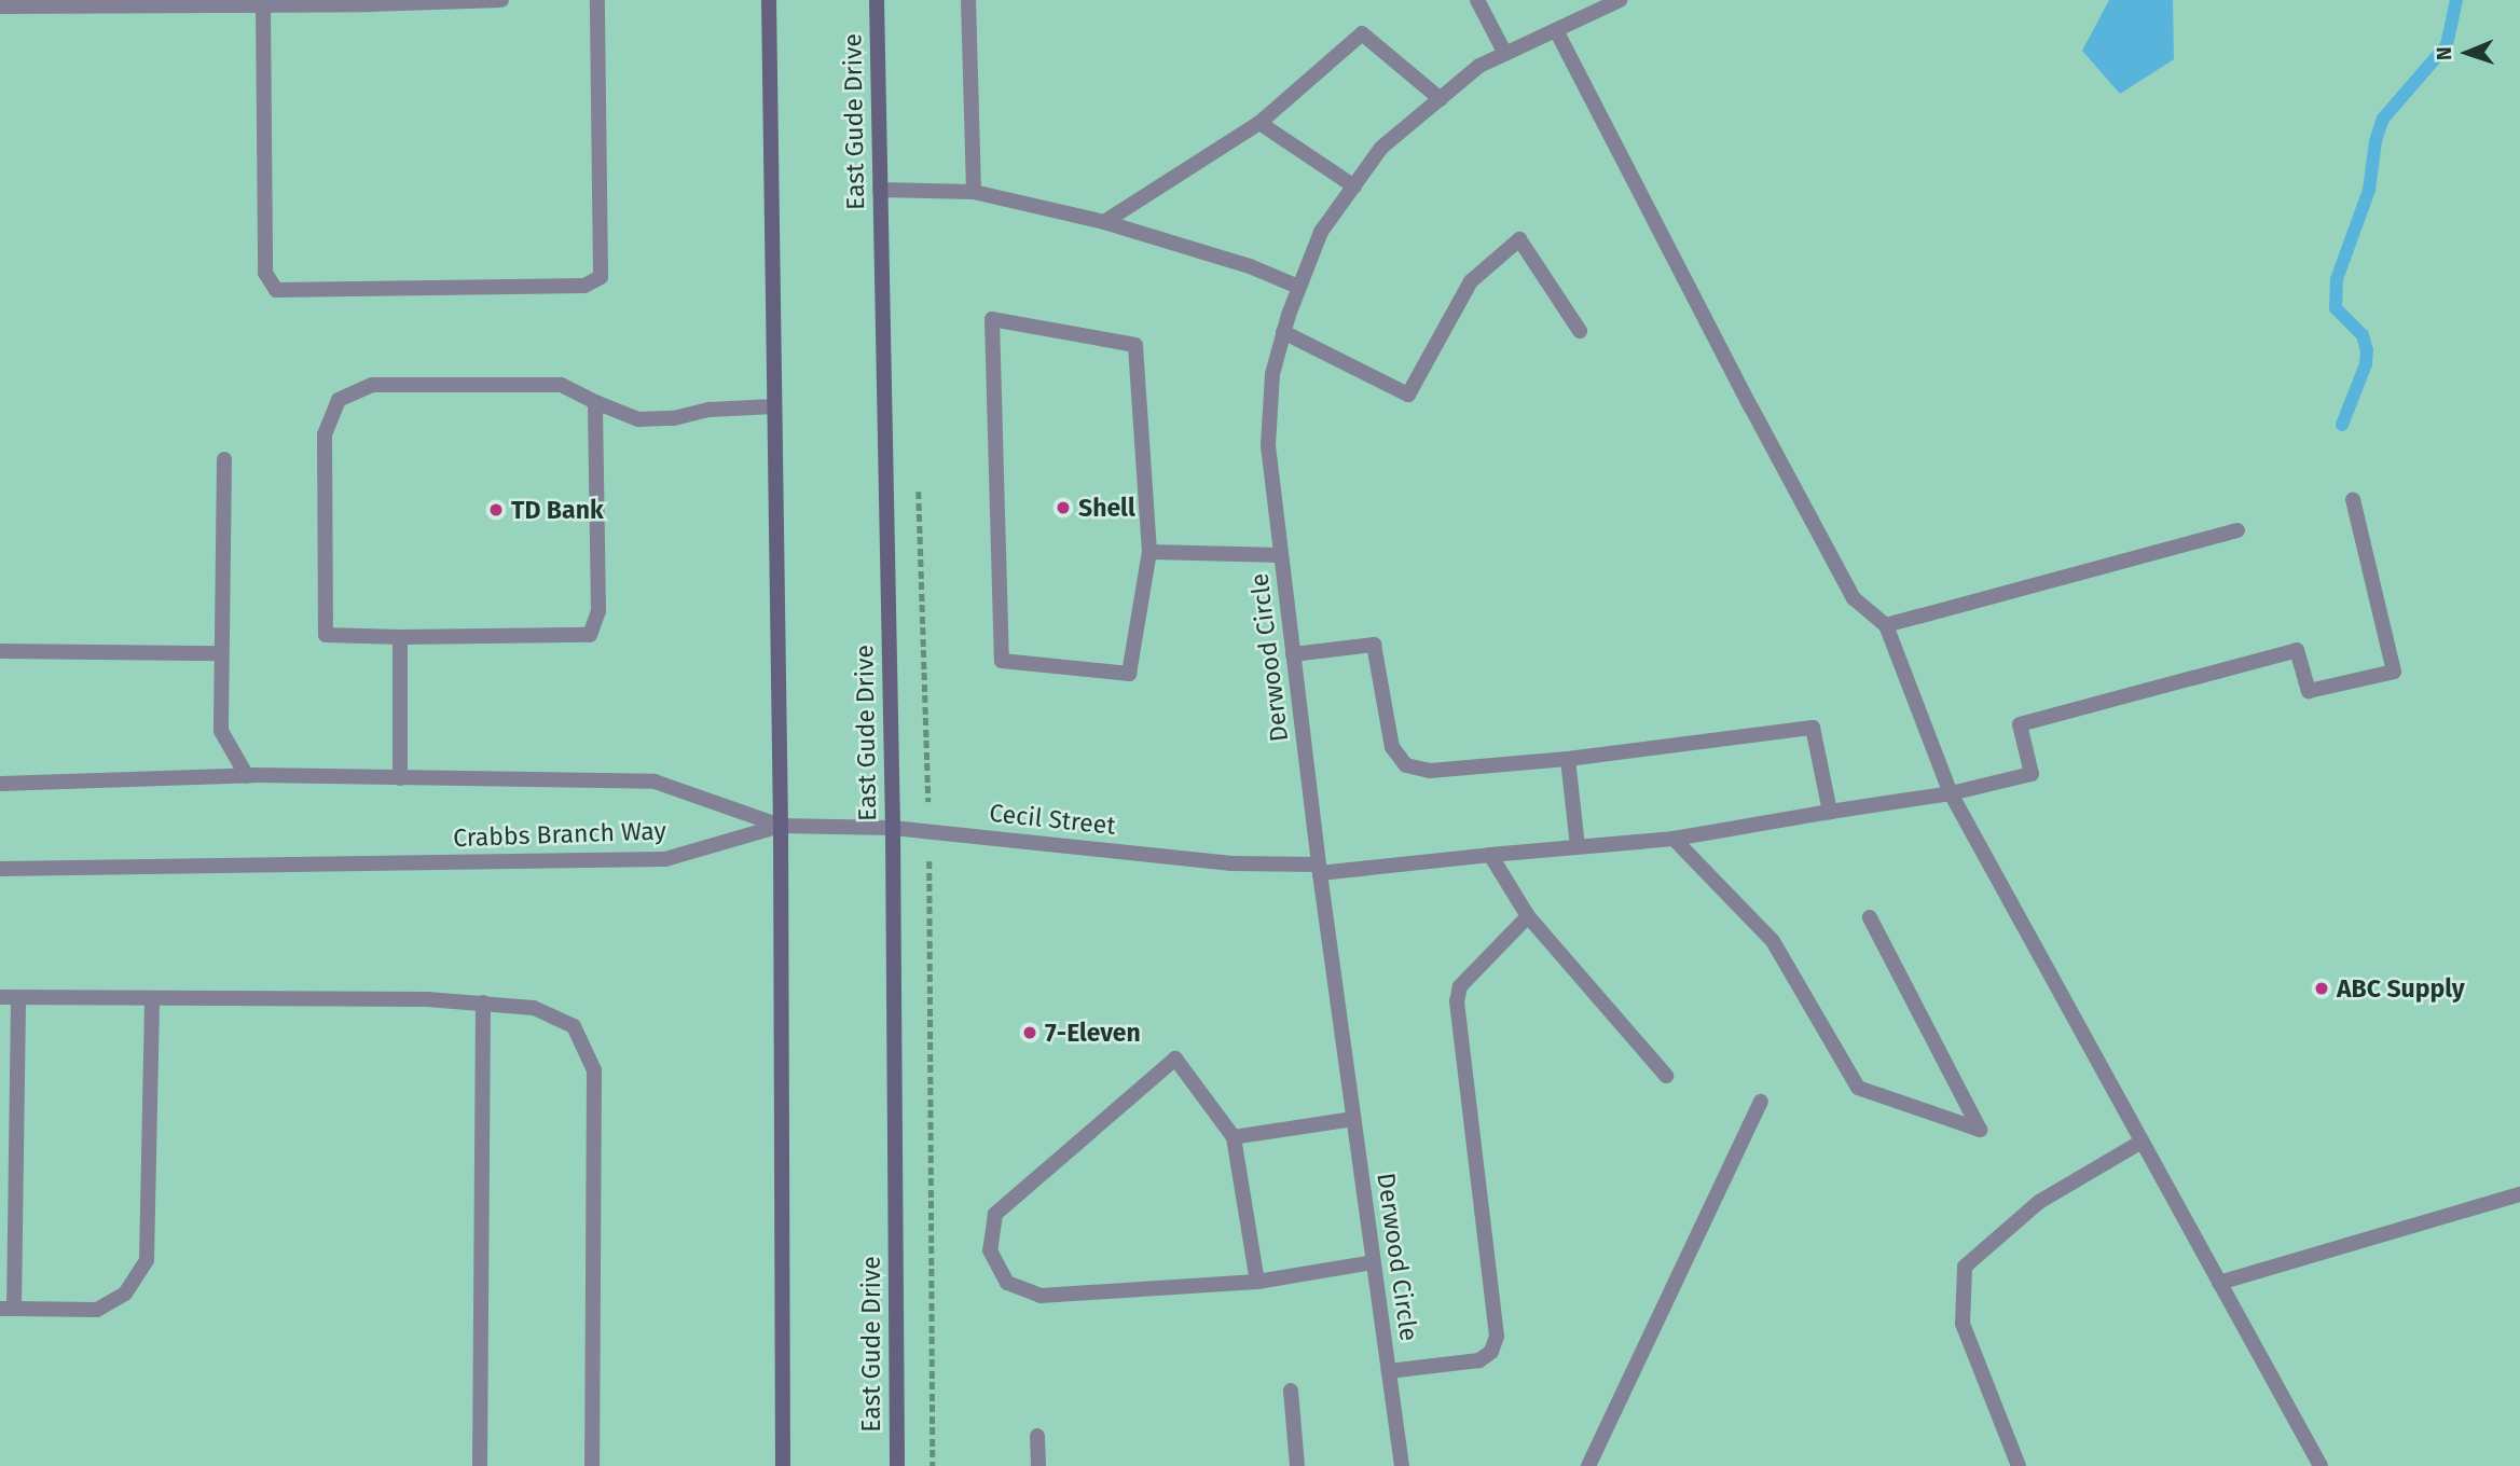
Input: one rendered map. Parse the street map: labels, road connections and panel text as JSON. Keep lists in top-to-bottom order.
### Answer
{
  "streets": {
    "main road": ["East Gude Drive"],
    "street": ["Derwood Circle", "Cecil Street", "Crabbs Branch Way"]
  },
  "crossings": [
    ["East Gude Drive", "Cecil Street"],
    ["Derwood Circle", "Cecil Street"],
    ["Cecil Street", "Crabbs Branch Way"]
  ],
  "places": [
    "Shell",
    "TD Bank",
    "ABC Supply",
    "7-Eleven"
  ],
  "north": "left"
}
